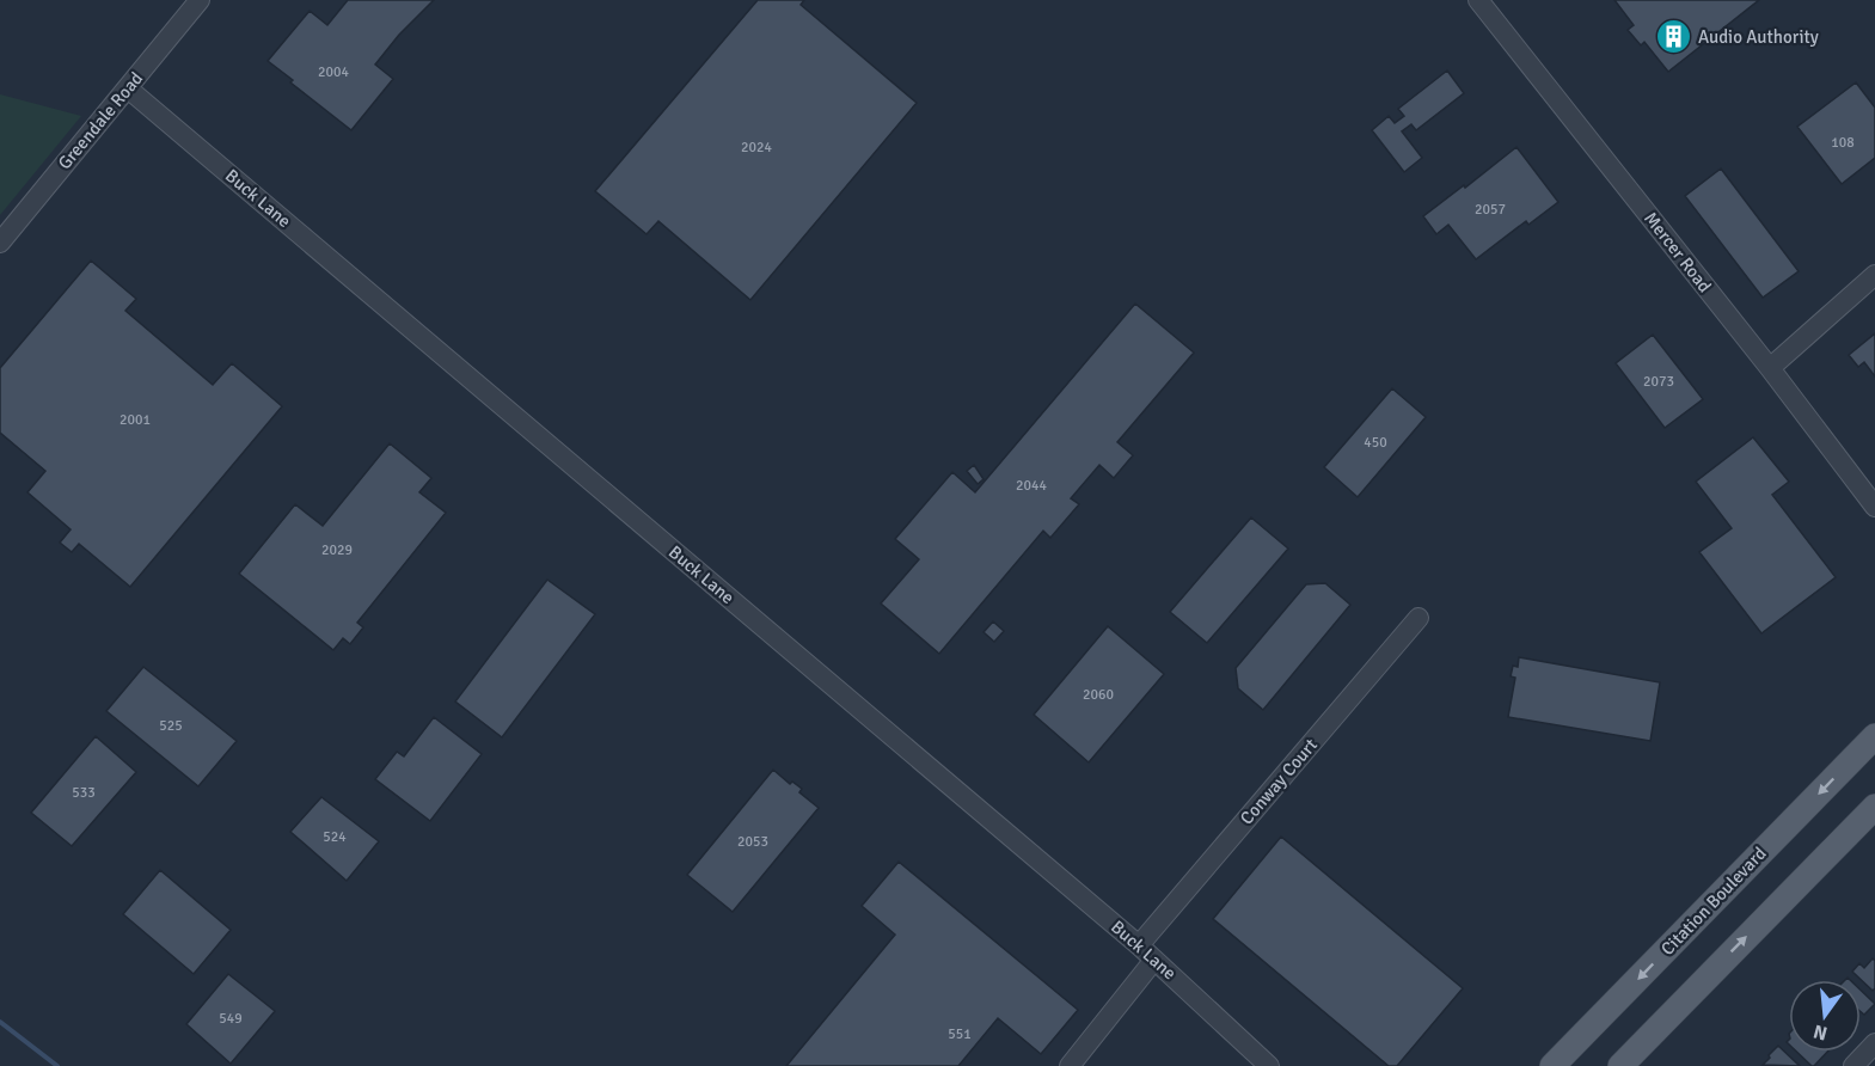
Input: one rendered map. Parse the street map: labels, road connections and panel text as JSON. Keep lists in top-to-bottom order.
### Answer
{
  "streets": {
    "main road": ["Citation Boulevard"],
    "street": [
      "Greendale Road",
      "Buck Lane",
      "Mercer Road",
      "Conway Court"
    ]
  },
  "crossings": [
    ["Greendale Road", "Buck Lane"],
    ["Buck Lane", "Conway Court"]
  ],
  "places": {
    "building": ["Audio Authority"]
  },
  "house_numbers": [
    "2004",
    "108",
    "2024",
    "2057",
    "2073",
    "2001",
    "450",
    "2044",
    "2029",
    "2060",
    "525",
    "533",
    "524",
    "2053",
    "549",
    "551"
  ],
  "north": "bottom"
}
